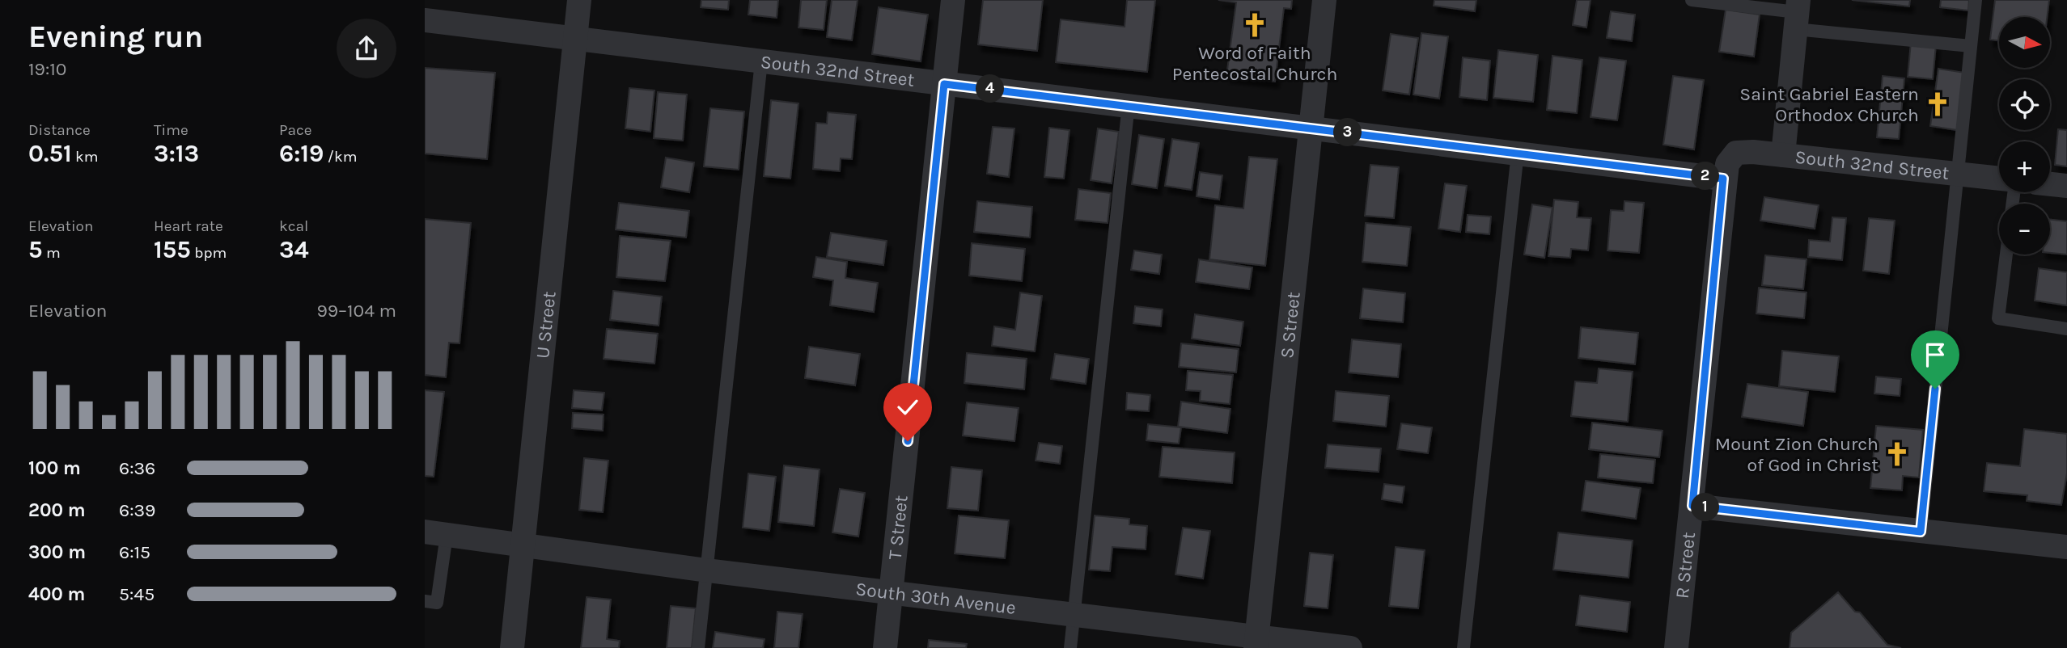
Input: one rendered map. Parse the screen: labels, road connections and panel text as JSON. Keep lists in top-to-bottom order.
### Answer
{
  "streets": {
    "street": [
      "South 32nd Street",
      "U Street",
      "S Street",
      "T Street",
      "R Street",
      "South 30th Avenue"
    ]
  },
  "crossings": [
    ["South 32nd Street", "U Street"],
    ["South 32nd Street", "S Street"],
    ["South 32nd Street", "T Street"],
    ["South 32nd Street", "R Street"],
    ["U Street", "South 30th Avenue"],
    ["S Street", "South 30th Avenue"],
    ["T Street", "South 30th Avenue"]
  ],
  "places": {
    "church": ["Word of Faith Pentecostal Church", "Saint Gabriel Eastern Orthodox Church", "Mount Zion Church of God in Christ"]
  },
  "north": "right",
  "page": {
    "heading": ["Evening run", "19:10"],
    "map_buttons": ["+", "−"],
    "pins": [
      "4",
      "3",
      "2",
      "1"
    ],
    "stats": [
      ["Distance", "0.51 km"],
      ["Time", "3:13"],
      ["Pace", "6:19 /km"],
      ["Elevation", "5 m"],
      ["Heart rate", "155 bpm"],
      ["kcal", "34"]
    ],
    "chart": ["Elevation", "99–104 m"],
    "list": [
      {
        "name": "100 m",
        "note": "6:36"
      },
      {
        "name": "200 m",
        "note": "6:39"
      },
      {
        "name": "300 m",
        "note": "6:15"
      },
      {
        "name": "400 m",
        "note": "5:45"
      }
    ]
  }
}
